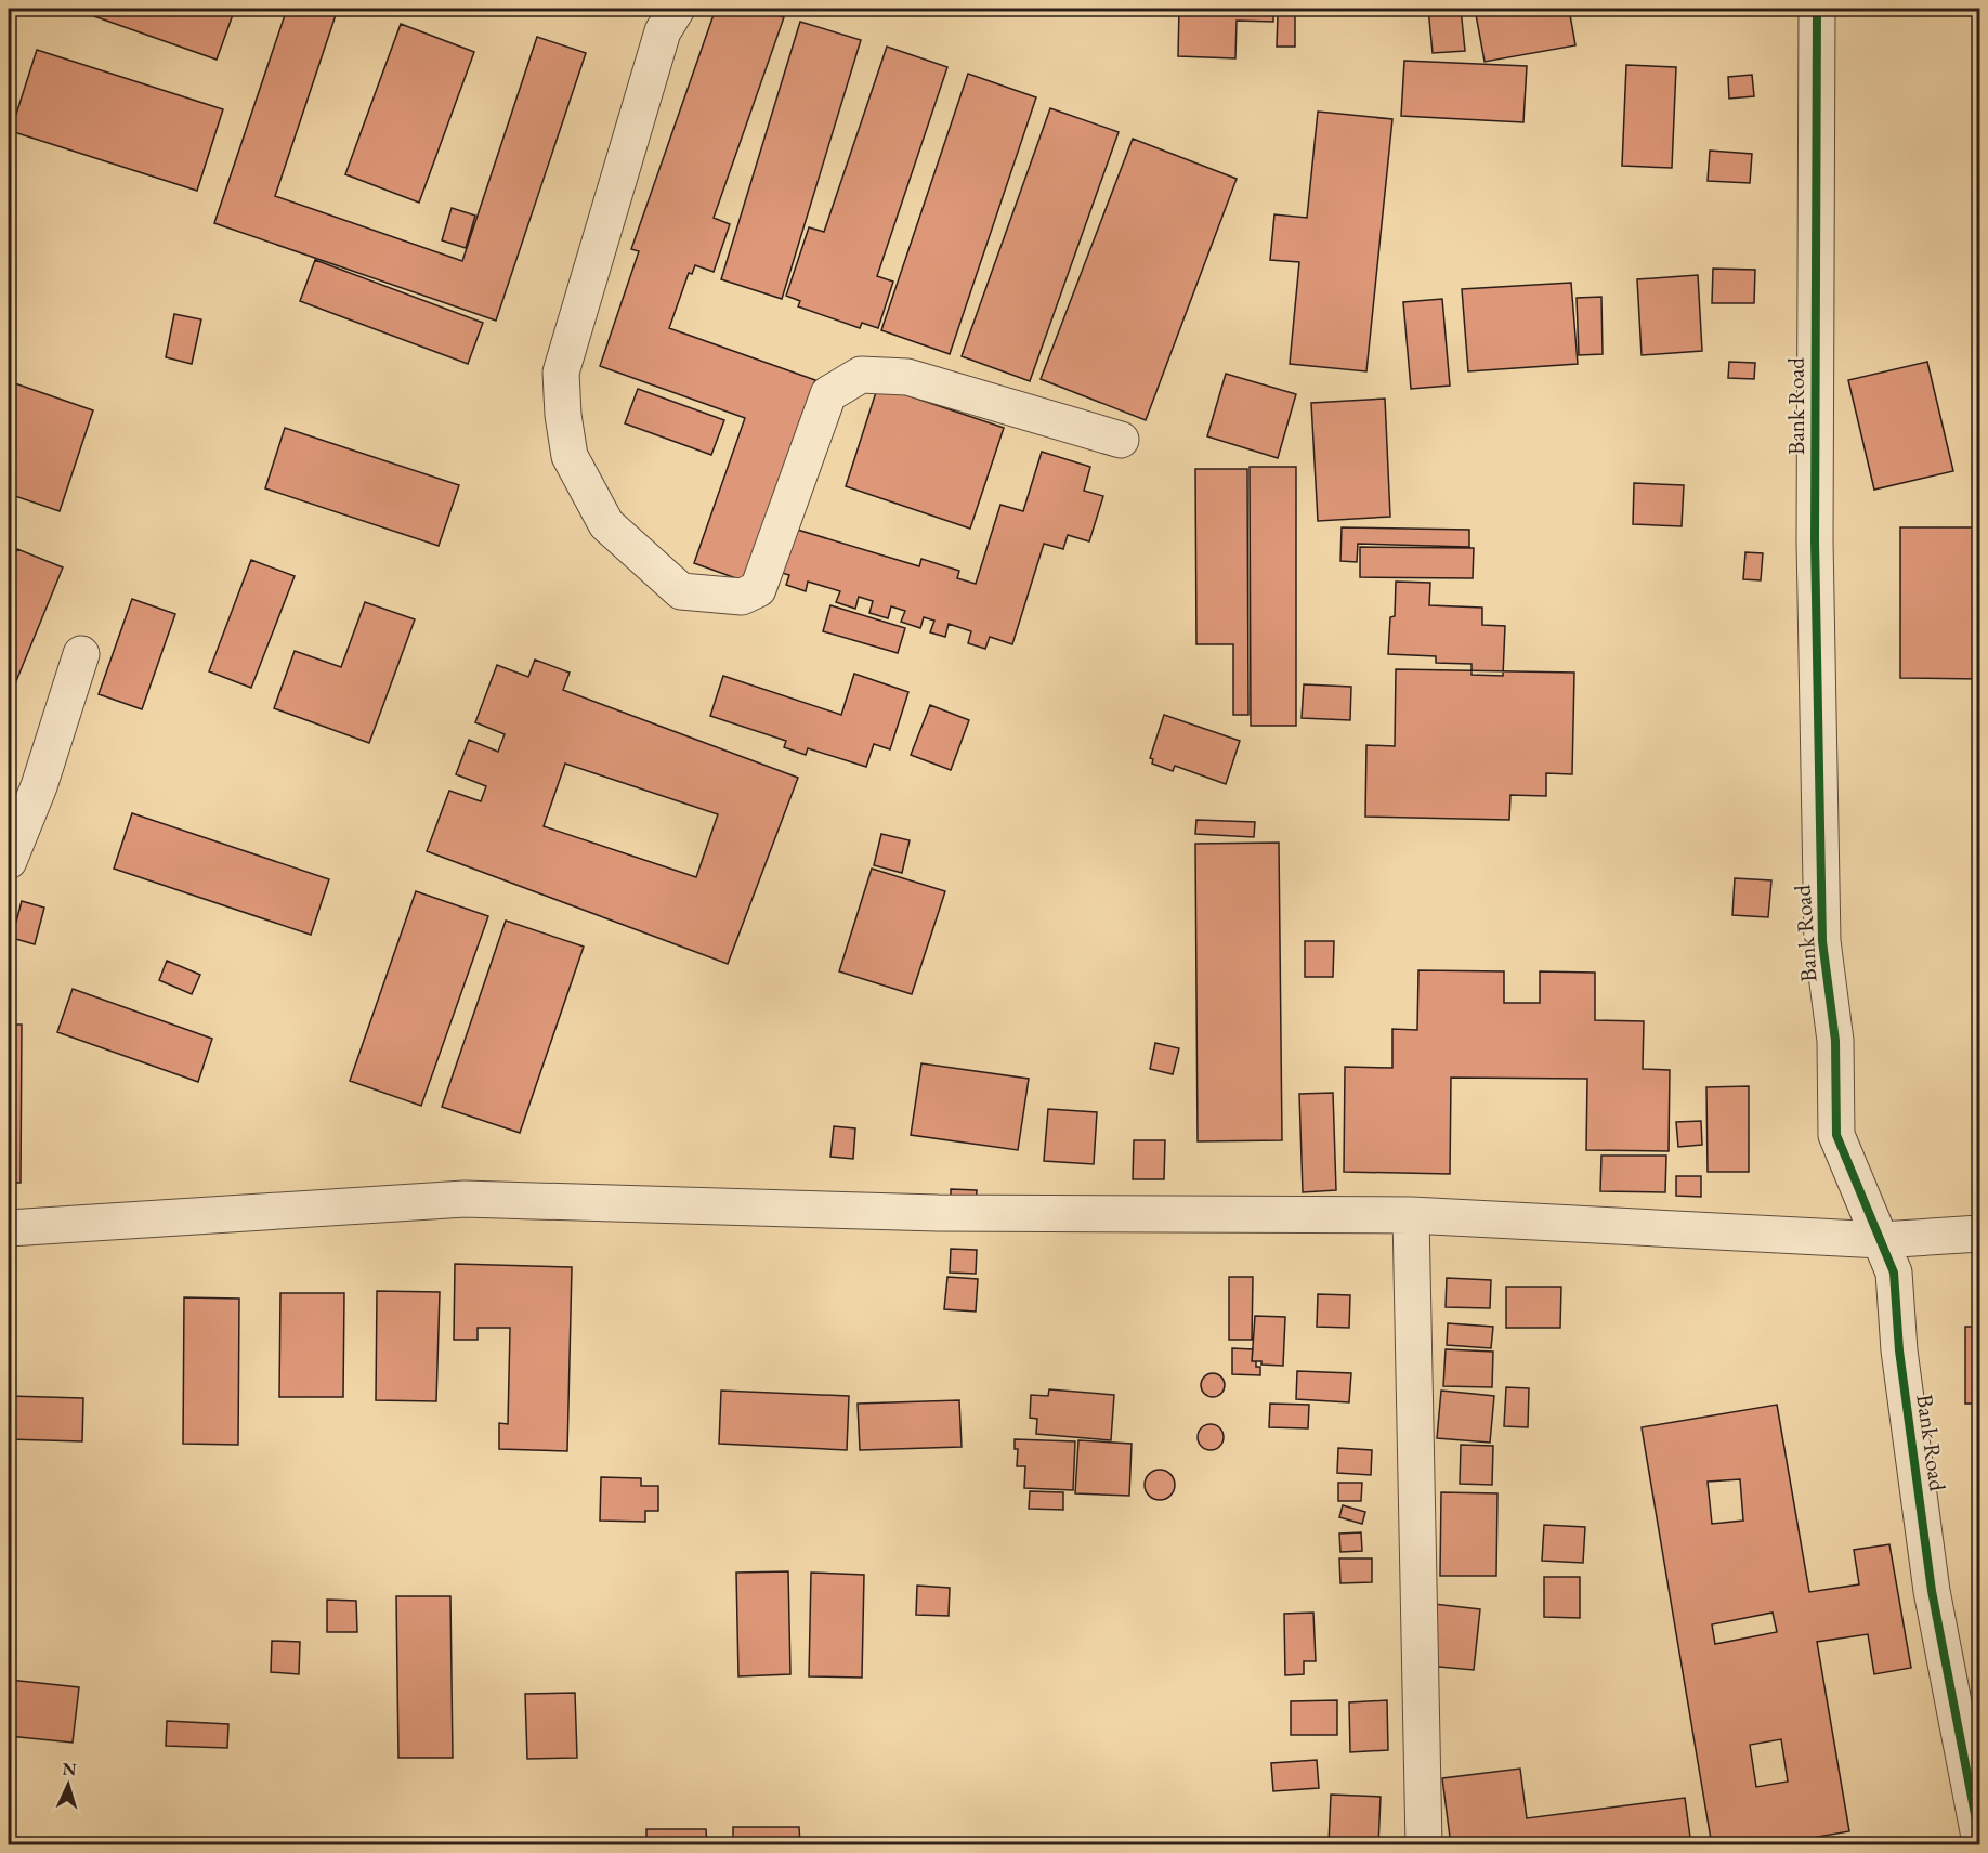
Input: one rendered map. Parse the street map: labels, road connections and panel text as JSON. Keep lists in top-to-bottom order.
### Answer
{
  "streets": {
    "street": ["Bank Road"]
  },
  "north": "top"
}
